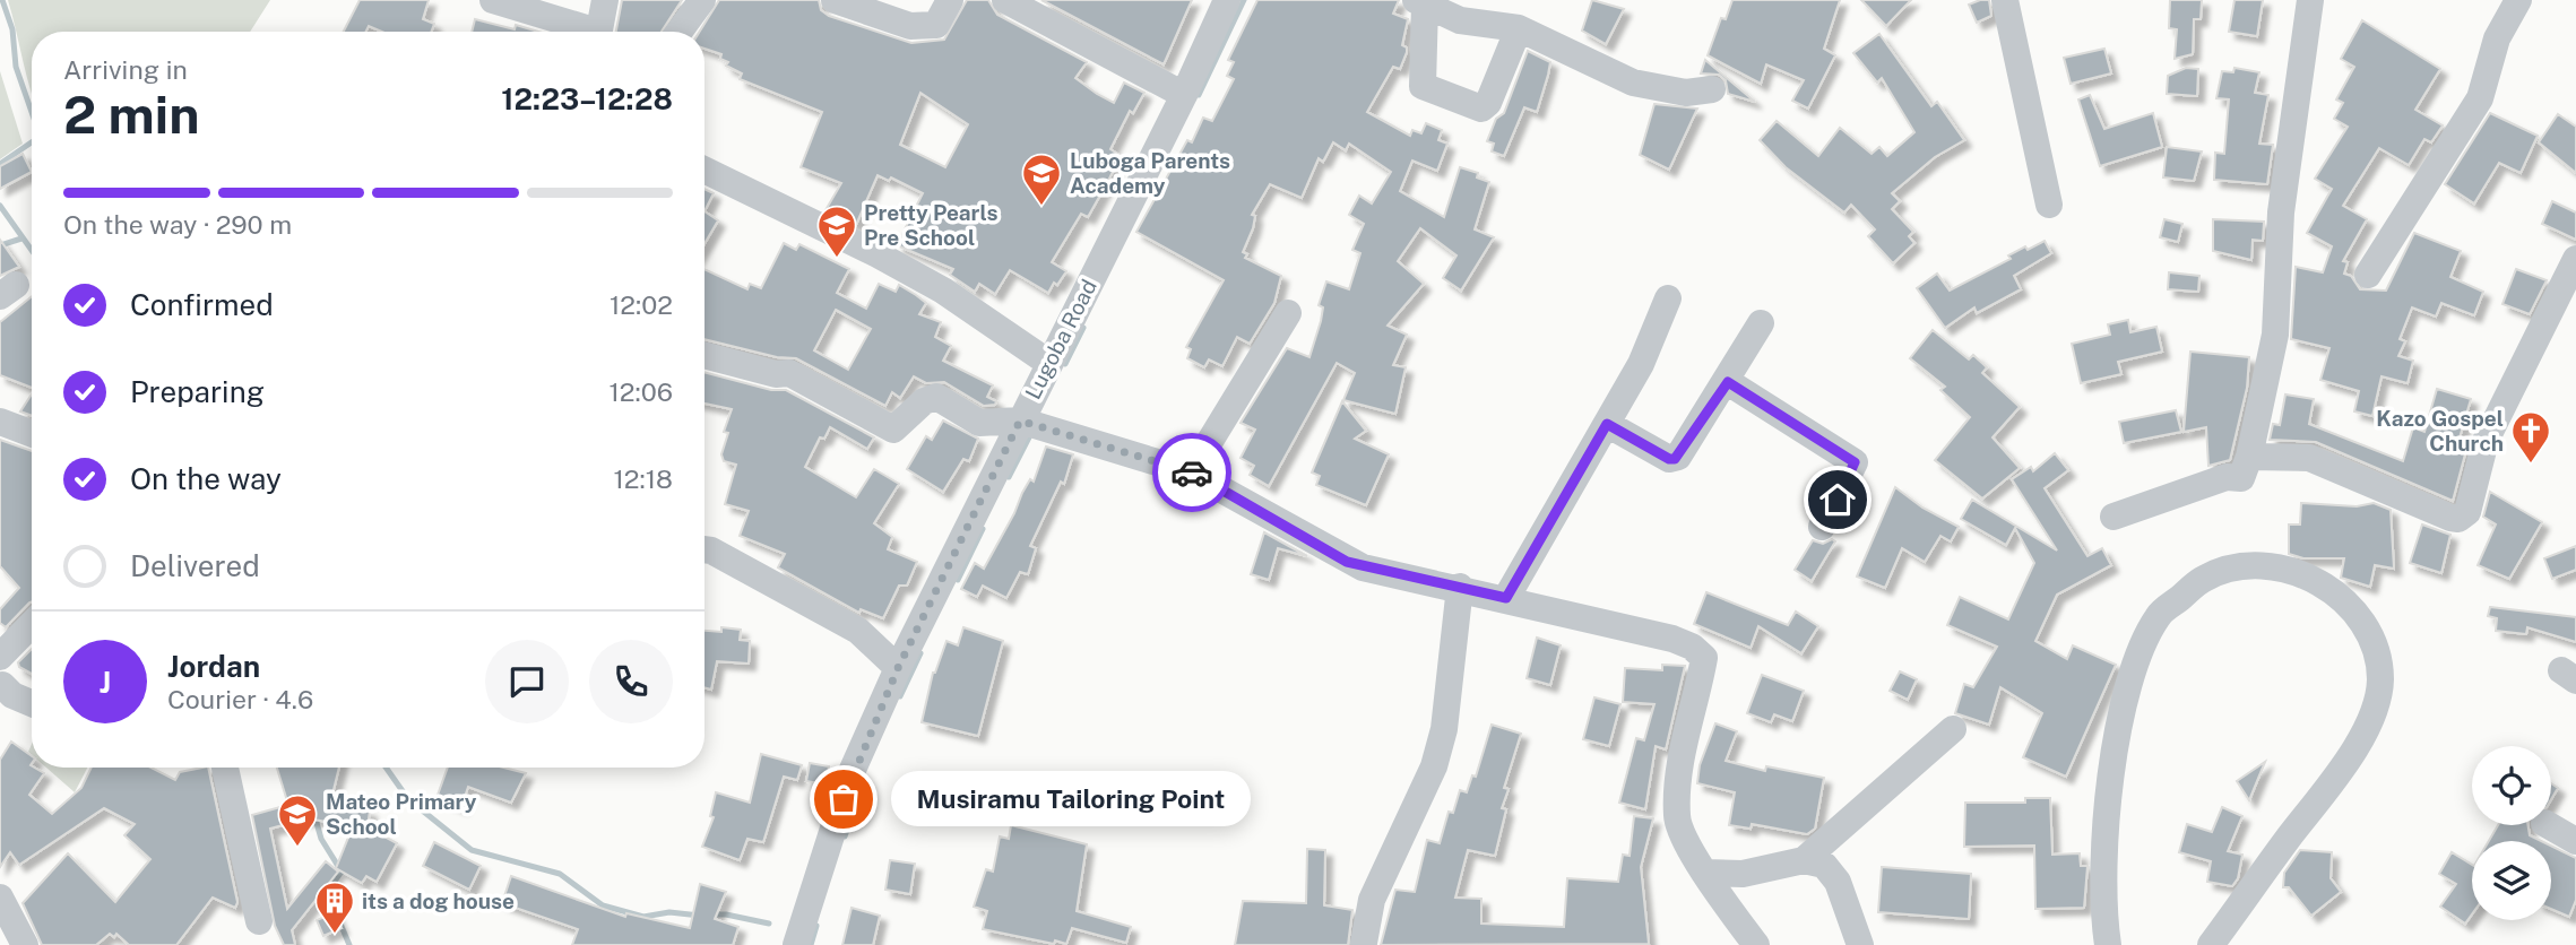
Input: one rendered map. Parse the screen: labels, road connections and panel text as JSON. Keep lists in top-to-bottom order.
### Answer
{
  "streets": {
    "street": ["Lugoba Road"]
  },
  "places": {
    "school or university": ["Luboga Parents Academy", "Pretty Pearls Pre School", "Mateo Primary School"],
    "church": ["Kazo Gospel Church"],
    "other": ["Musiramu Tailoring Point"],
    "building": ["its a dog house"]
  },
  "page": {
    "heading": ["2 min", "Arriving in", "12:23–12:28"],
    "panel": ["Jordan", "Courier · 4.6"],
    "bar": "On the way · 290 m",
    "list": [
      ["Confirmed", "12:02"],
      ["Preparing", "12:06"],
      ["On the way", "12:18"],
      "Delivered"
    ],
    "round": "J",
    "bubble": "Musiramu Tailoring Point"
  }
}
